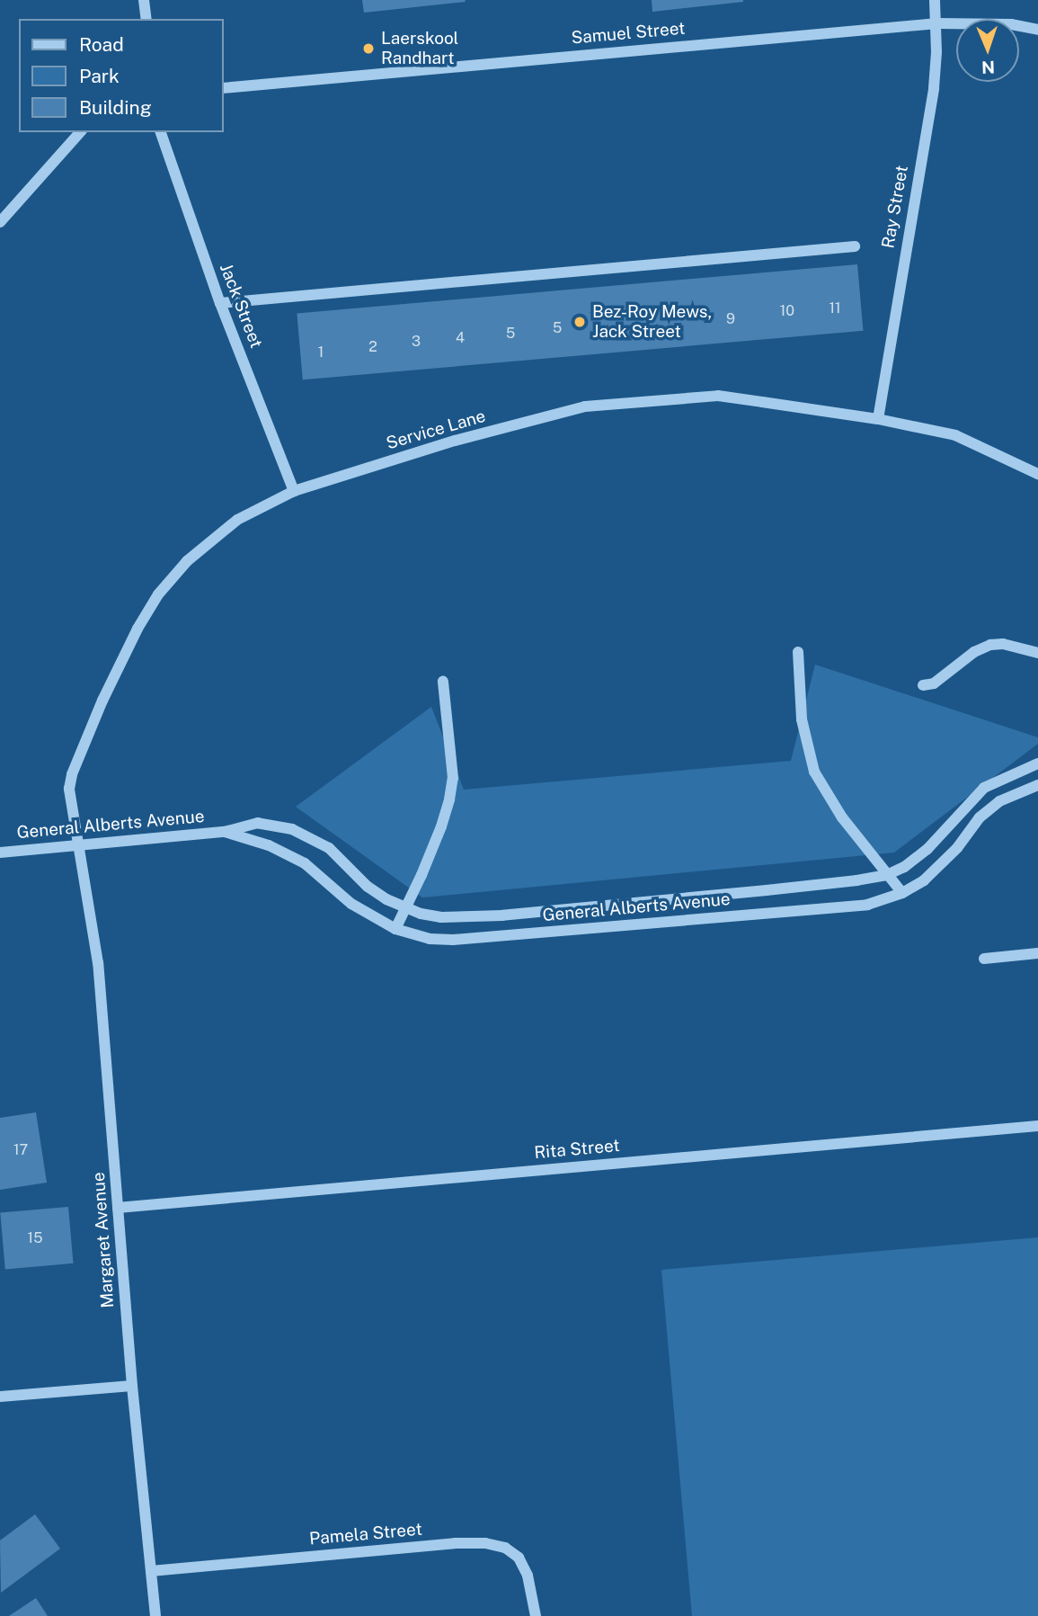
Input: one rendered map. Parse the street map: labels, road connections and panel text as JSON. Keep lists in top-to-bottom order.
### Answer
{
  "streets": {
    "street": [
      "Samuel Street",
      "Ray Street",
      "Jack Street",
      "Service Lane",
      "General Alberts Avenue",
      "Rita Street",
      "Margaret Avenue",
      "Pamela Street"
    ]
  },
  "crossings": [
    ["Samuel Street", "Ray Street"],
    ["Ray Street", "Service Lane"],
    ["Jack Street", "Service Lane"],
    ["Service Lane", "General Alberts Avenue"],
    ["Service Lane", "Margaret Avenue"],
    ["Rita Street", "Margaret Avenue"],
    ["Margaret Avenue", "Pamela Street"]
  ],
  "places": ["Laerskool Randhart", "Bez-Roy Mews, Jack Street"],
  "house_numbers": [
    "11",
    "10",
    "9",
    "5",
    "5",
    "4",
    "3",
    "2",
    "1",
    "17",
    "15"
  ],
  "legend": ["Road", "Park", "Building"],
  "north": "bottom"
}
